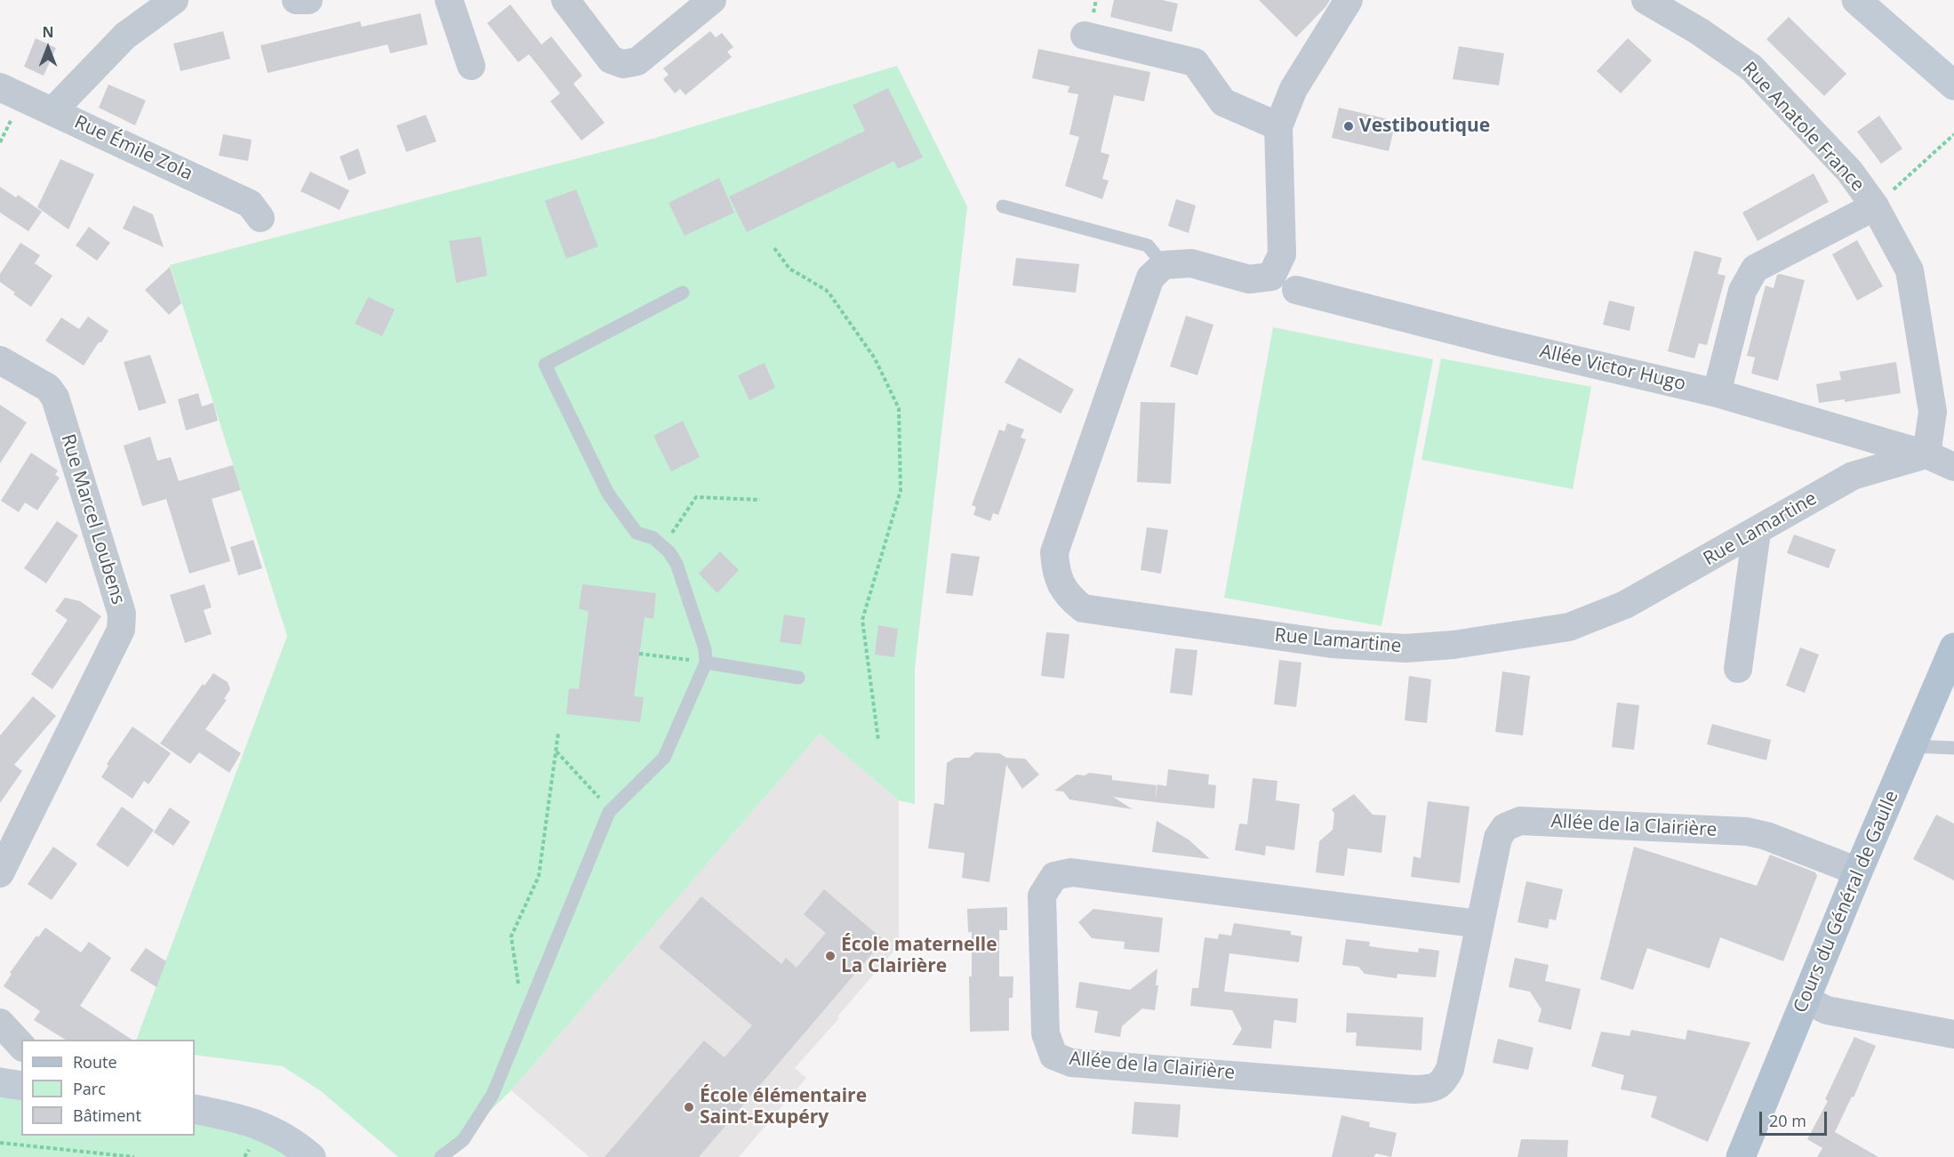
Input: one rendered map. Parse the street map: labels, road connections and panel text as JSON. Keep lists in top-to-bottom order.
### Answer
{
  "streets": {
    "main road": ["Cours du Général de Gaulle"],
    "street": [
      "Rue Anatole France",
      "Rue Émile Zola",
      "Allée Victor Hugo",
      "Rue Marcel Loubens",
      "Rue Lamartine",
      "Allée de la Clairière"
    ]
  },
  "crossings": [
    ["Rue Anatole France", "Allée Victor Hugo"],
    ["Rue Anatole France", "Rue Lamartine"],
    ["Allée Victor Hugo", "Rue Lamartine"],
    ["Allée de la Clairière", "Cours du Général de Gaulle"]
  ],
  "places": ["Vestiboutique", "École maternelle La Clairière", "École élémentaire Saint-Exupéry"],
  "legend": ["Route", "Parc", "Bâtiment"],
  "scale_bar": "20 m",
  "north": "top"
}
